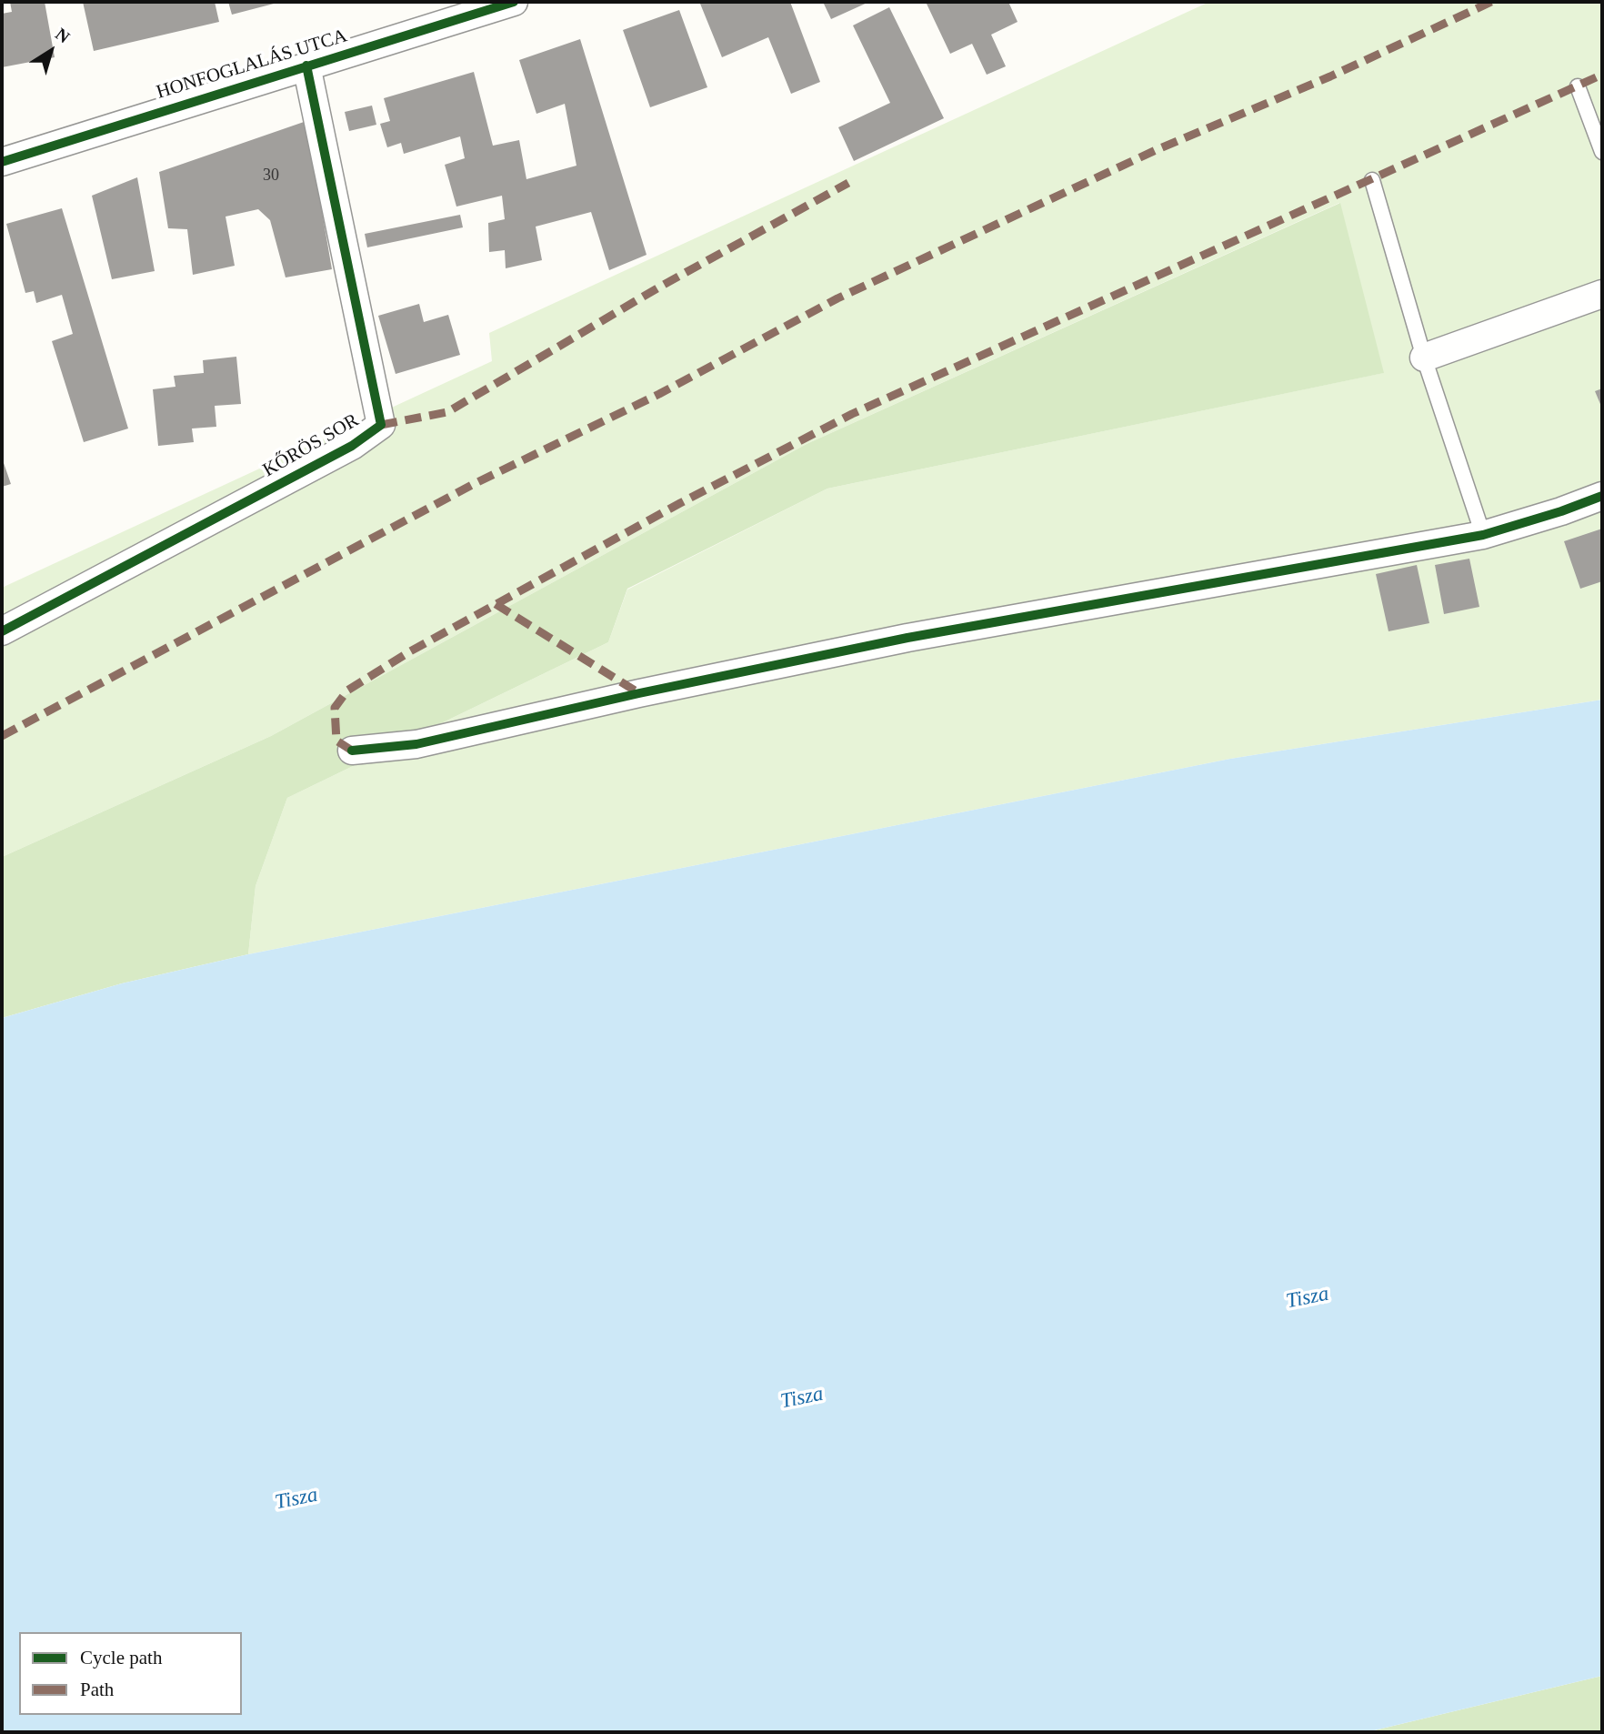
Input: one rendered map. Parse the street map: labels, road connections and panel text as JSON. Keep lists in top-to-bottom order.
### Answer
{
  "streets": {
    "street": ["HONFOGLALÁS UTCA", "KŐRÖS SOR"]
  },
  "crossings": [
    ["HONFOGLALÁS UTCA", "KŐRÖS SOR"]
  ],
  "water": ["Tisza"],
  "house_numbers": ["30"],
  "legend": ["Cycle path", "Path"],
  "north": "top right"
}
